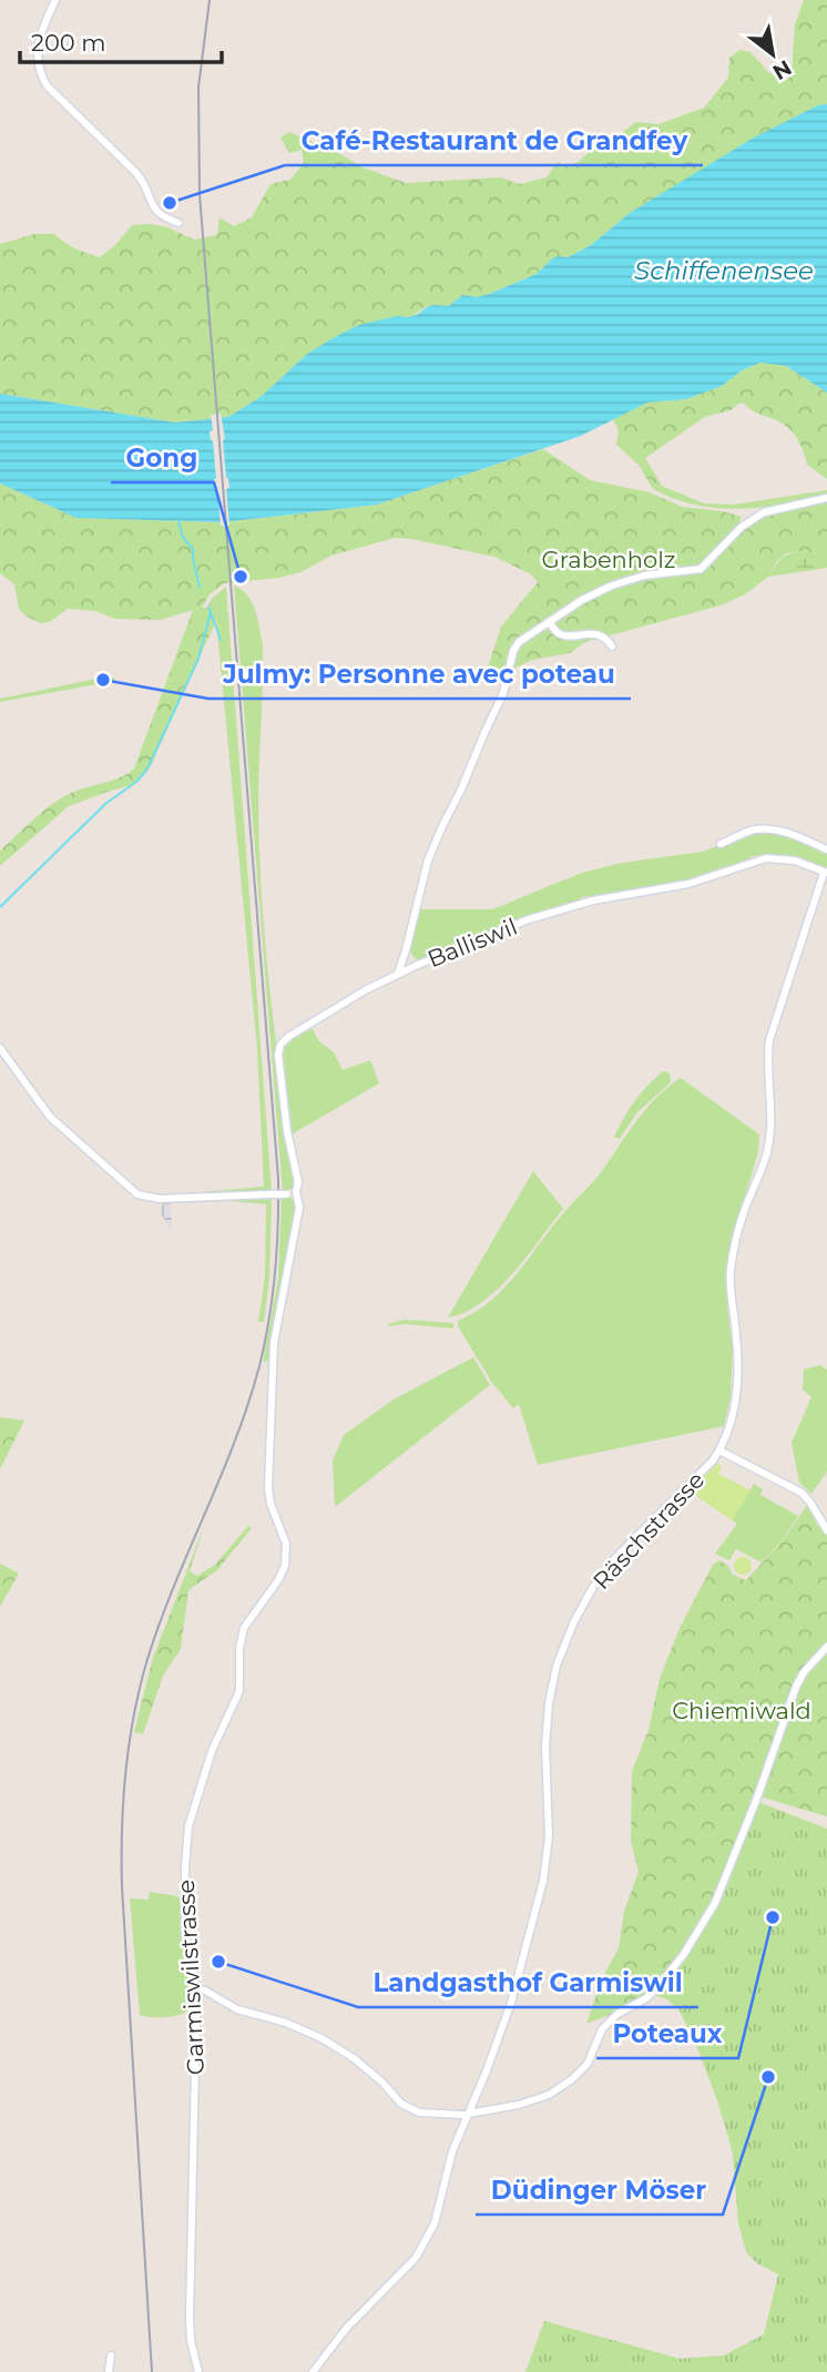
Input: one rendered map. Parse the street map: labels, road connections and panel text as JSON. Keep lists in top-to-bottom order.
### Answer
{
  "streets": {
    "street": ["Balliswil", "Räschstrasse", "Garmiswilstrasse"]
  },
  "crossings": [
    ["Balliswil", "Räschstrasse"],
    ["Balliswil", "Garmiswilstrasse"]
  ],
  "water": ["Schiffenensee"],
  "parks": ["Grabenholz", "Chiemiwald"],
  "places": [
    "Café-Restaurant de Grandfey",
    "Gong",
    "Julmy: Personne avec poteau",
    "Poteaux",
    "Landgasthof Garmiswil",
    "Düdinger Möser"
  ],
  "scale_bar": "200 m",
  "north": "bottom right"
}
